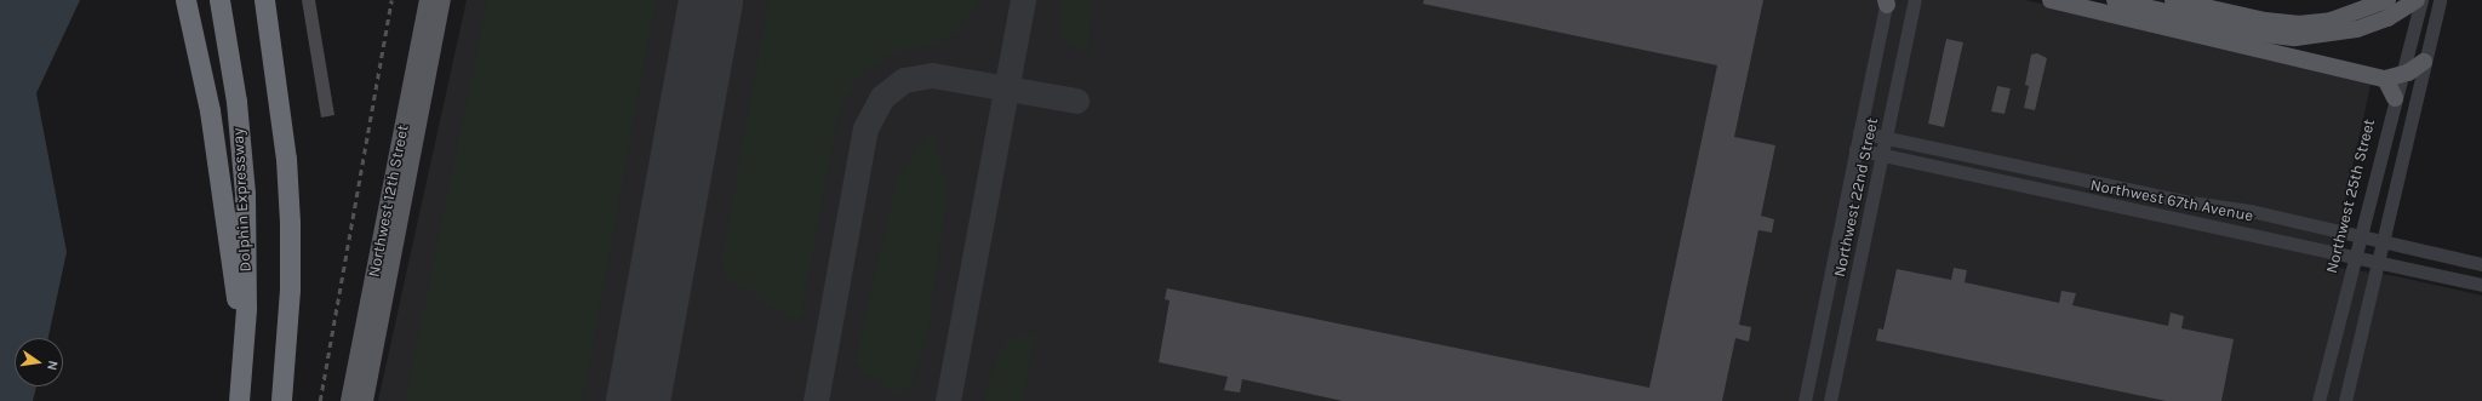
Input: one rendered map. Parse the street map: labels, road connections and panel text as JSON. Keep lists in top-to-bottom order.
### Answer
{
  "streets": {
    "highway": ["Dolphin Expressway"],
    "main road": ["Northwest 12th Street"],
    "street": ["Northwest 25th Street", "Northwest 22nd Street", "Northwest 67th Avenue"]
  },
  "crossings": [
    ["Northwest 25th Street", "Northwest 67th Avenue"],
    ["Northwest 22nd Street", "Northwest 67th Avenue"]
  ],
  "north": "right"
}
